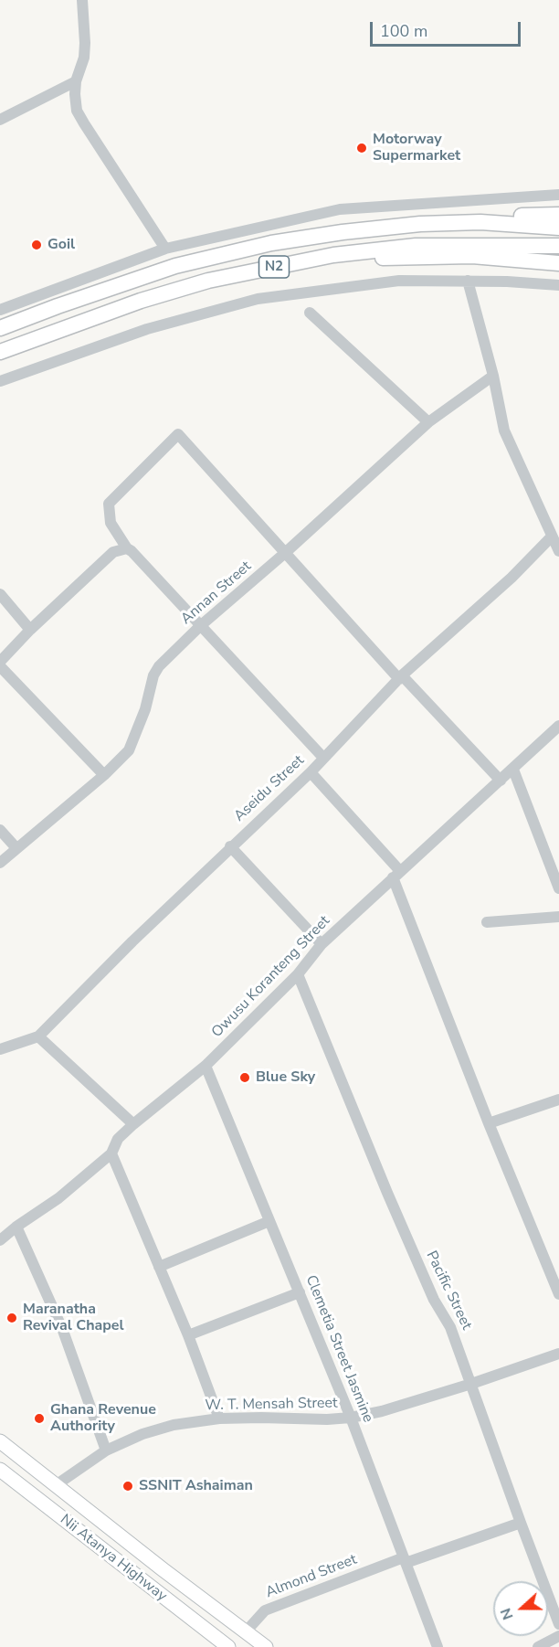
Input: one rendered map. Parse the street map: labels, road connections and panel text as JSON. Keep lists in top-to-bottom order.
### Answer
{
  "streets": {
    "highway": ["N2"],
    "main road": ["Nii Atanya Highway"],
    "street": [
      "Annan Street",
      "Aseidu Street",
      "Owusu Koranteng Street",
      "Pacific Street",
      "Clemetia Street Jasmine",
      "W. T. Mensah Street",
      "Almond Street"
    ]
  },
  "crossings": [
    ["Owusu Koranteng Street", "Pacific Street"],
    ["Owusu Koranteng Street", "Clemetia Street Jasmine"],
    ["Pacific Street", "W. T. Mensah Street"],
    ["Clemetia Street Jasmine", "W. T. Mensah Street"],
    ["Clemetia Street Jasmine", "Almond Street"]
  ],
  "places": [
    "Motorway Supermarket",
    "Goil",
    "Blue Sky",
    "Maranatha Revival Chapel",
    "Ghana Revenue Authority",
    "SSNIT Ashaiman"
  ],
  "scale_bar": "100 m",
  "north": "left"
}
